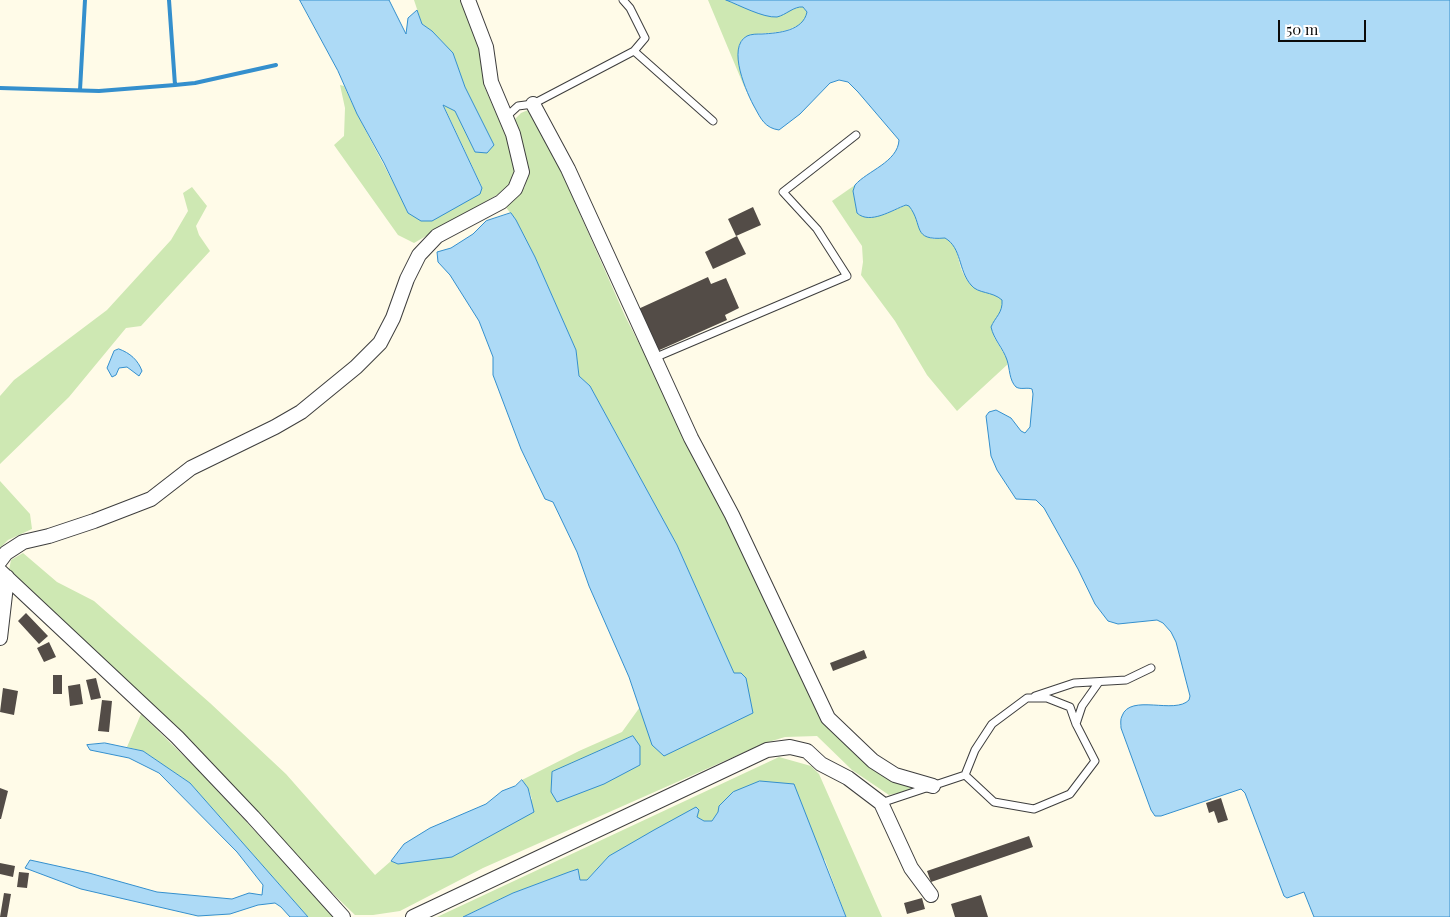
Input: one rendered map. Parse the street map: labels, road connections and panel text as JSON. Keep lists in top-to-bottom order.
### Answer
{
  "scale_bar": "50 m"
}
